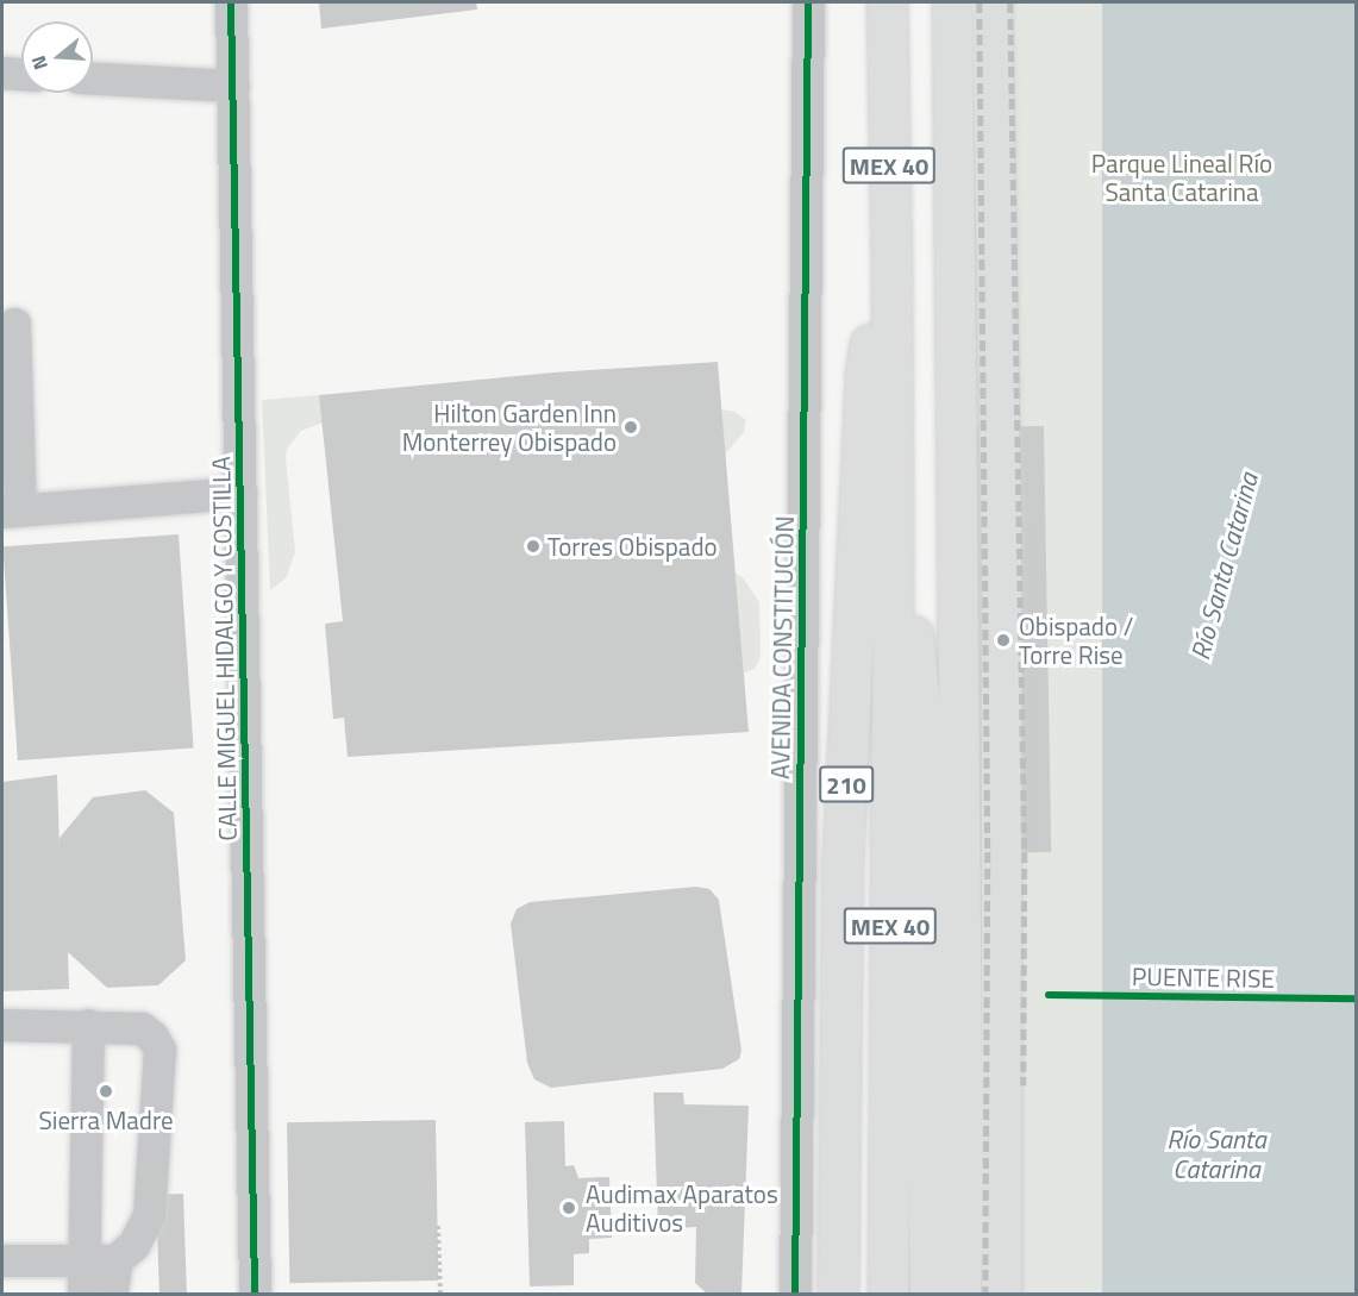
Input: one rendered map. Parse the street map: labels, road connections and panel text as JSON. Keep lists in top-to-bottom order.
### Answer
{
  "streets": {
    "main road": ["MEX 40", "210"],
    "street": ["AVENIDA CONSTITUCIÓN", "CALLE MIGUEL HIDALGO Y COSTILLA"],
    "cycle path": ["PUENTE RISE"]
  },
  "crossings": [
    ["MEX 40", "210"]
  ],
  "water": ["Río Santa Catarina"],
  "parks": ["Parque Lineal Río Santa Catarina"],
  "places": [
    "Hilton Garden Inn Monterrey Obispado",
    "Torres Obispado",
    "Obispado / Torre Rise",
    "Sierra Madre",
    "Audimax Aparatos Auditivos"
  ],
  "north": "left"
}
